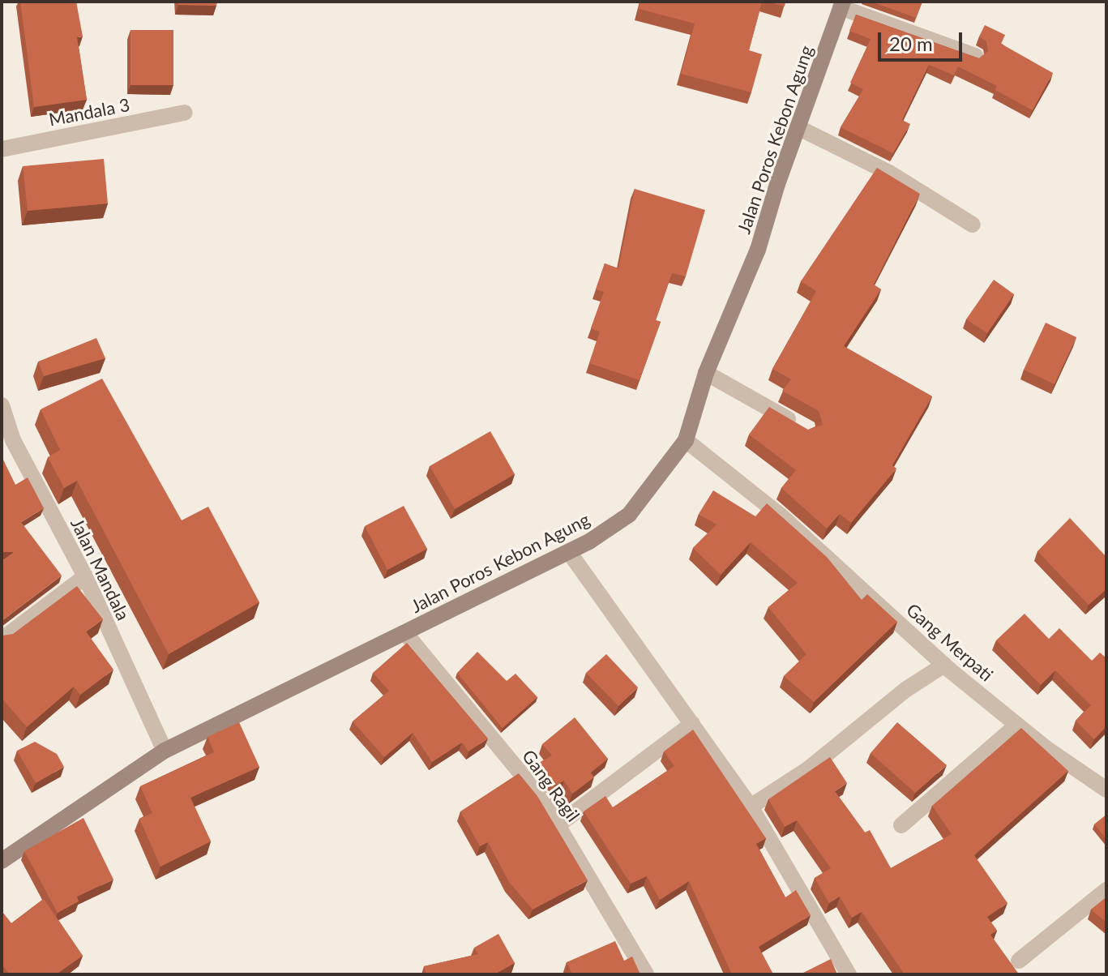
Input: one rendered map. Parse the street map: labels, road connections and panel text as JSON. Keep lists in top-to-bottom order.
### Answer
{
  "streets": {
    "main road": ["Jalan Poros Kebon Agung"],
    "street": [
      "Mandala 3",
      "Jalan Mandala",
      "Gang Merpati",
      "Gang Ragil"
    ]
  },
  "crossings": [
    ["Jalan Poros Kebon Agung", "Jalan Mandala"],
    ["Jalan Poros Kebon Agung", "Gang Merpati"],
    ["Jalan Poros Kebon Agung", "Gang Ragil"]
  ],
  "scale_bar": "20 m"
}
